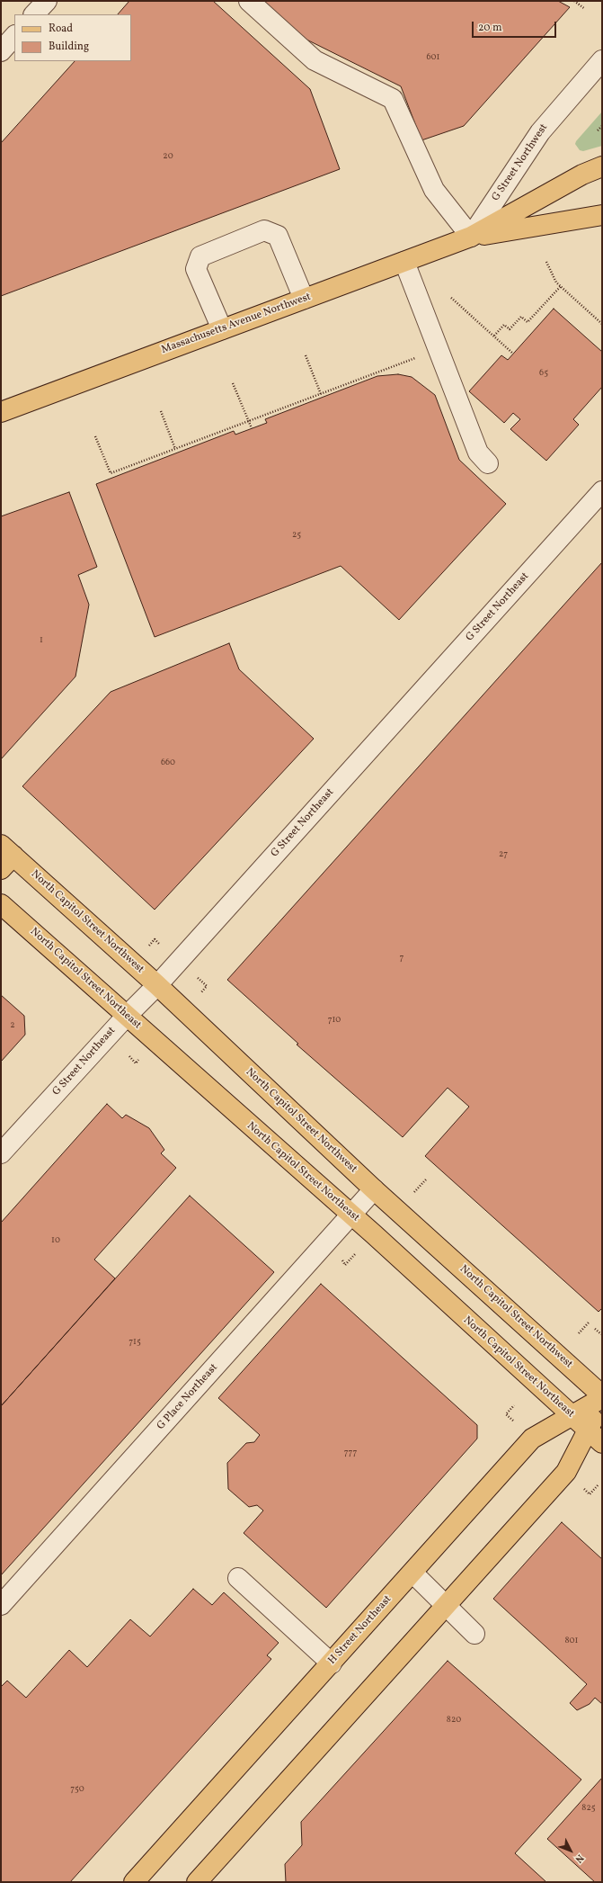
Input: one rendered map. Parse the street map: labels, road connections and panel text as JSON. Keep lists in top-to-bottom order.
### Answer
{
  "streets": {
    "main road": [
      "Massachusetts Avenue Northwest",
      "North Capitol Street Northwest",
      "North Capitol Street Northeast",
      "H Street Northeast"
    ],
    "street": ["G Street Northwest", "G Street Northeast", "G Place Northeast"]
  },
  "crossings": [
    ["G Street Northwest", "Massachusetts Avenue Northwest"],
    ["G Street Northeast", "North Capitol Street Northwest"],
    ["G Street Northeast", "North Capitol Street Northeast"],
    ["North Capitol Street Northwest", "G Place Northeast"],
    ["North Capitol Street Northwest", "H Street Northeast"],
    ["North Capitol Street Northeast", "G Place Northeast"],
    ["North Capitol Street Northeast", "H Street Northeast"]
  ],
  "house_numbers": [
    "601",
    "20",
    "65",
    "25",
    "1",
    "660",
    "27",
    "7",
    "710",
    "2",
    "10",
    "715",
    "777",
    "801",
    "820",
    "750",
    "825"
  ],
  "legend": ["Road", "Building"],
  "scale_bar": "20 m",
  "north": "bottom right"
}
